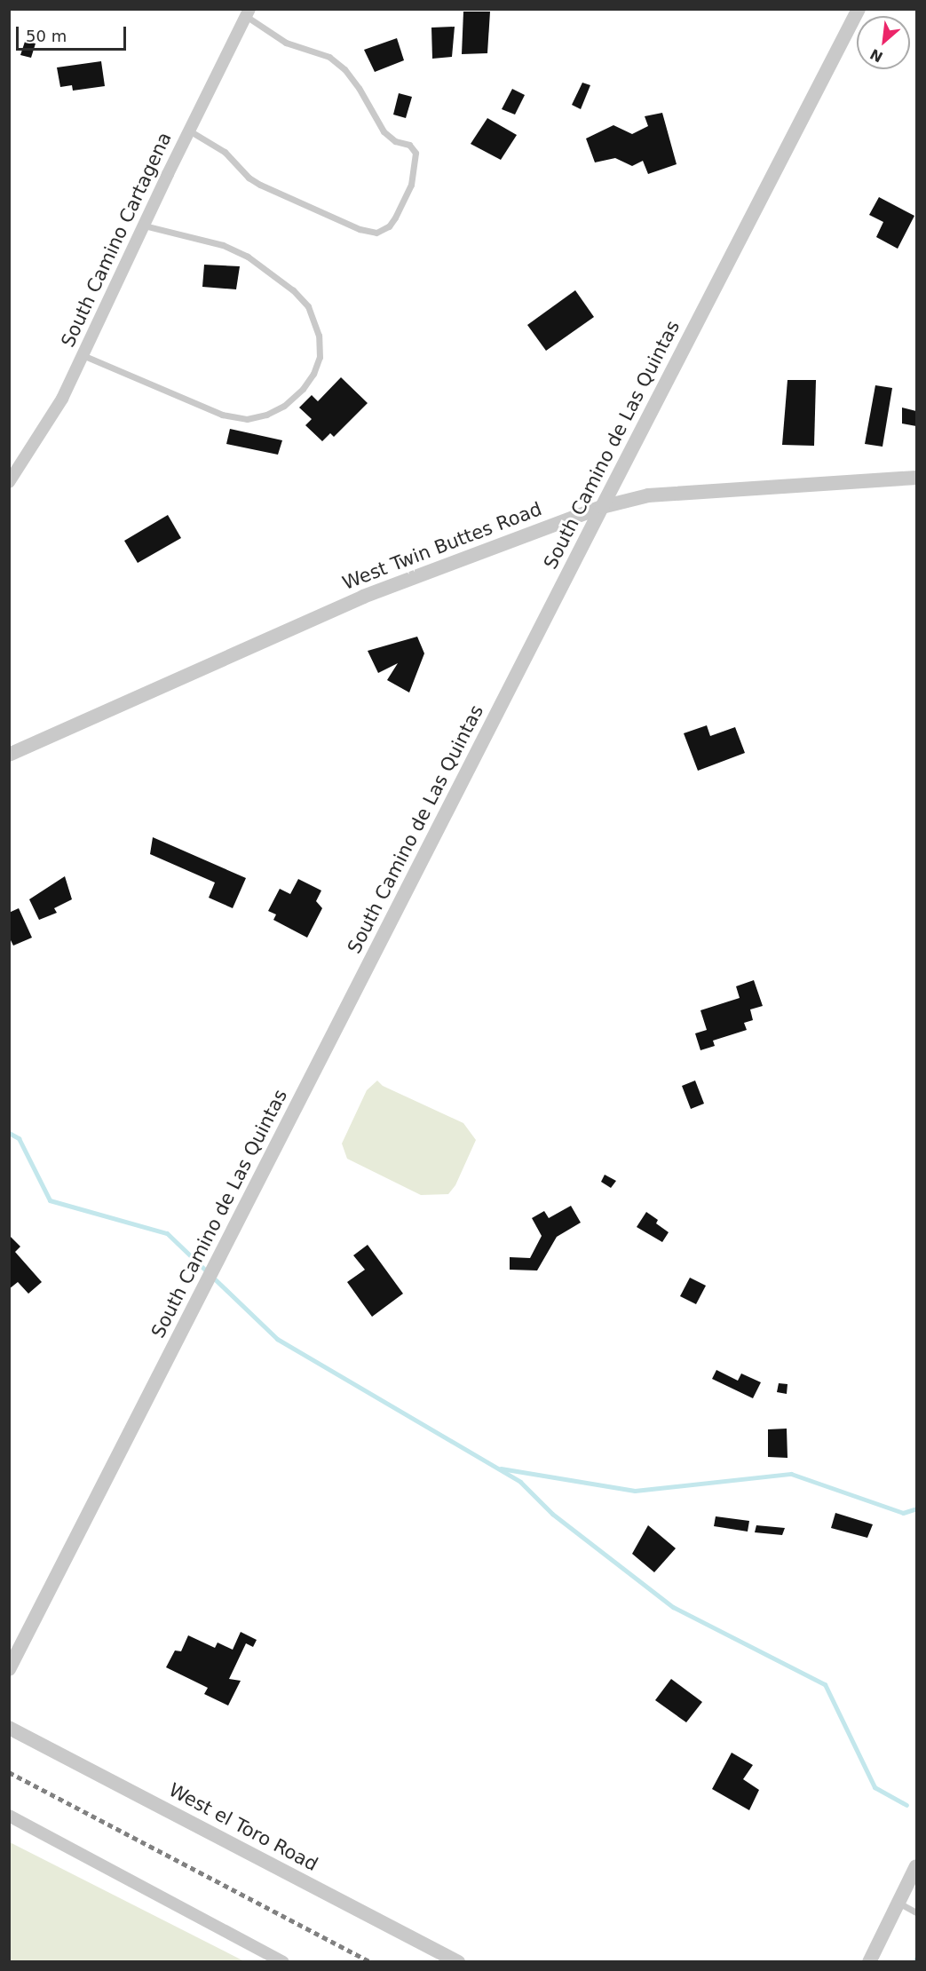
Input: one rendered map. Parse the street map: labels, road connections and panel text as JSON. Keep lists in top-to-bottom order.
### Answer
{
  "streets": {
    "street": [
      "South Camino Cartagena",
      "South Camino de Las Quintas",
      "West Twin Buttes Road",
      "West el Toro Road"
    ]
  },
  "crossings": [
    ["South Camino de Las Quintas", "West Twin Buttes Road"]
  ],
  "scale_bar": "50 m",
  "north": "bottom left"
}
